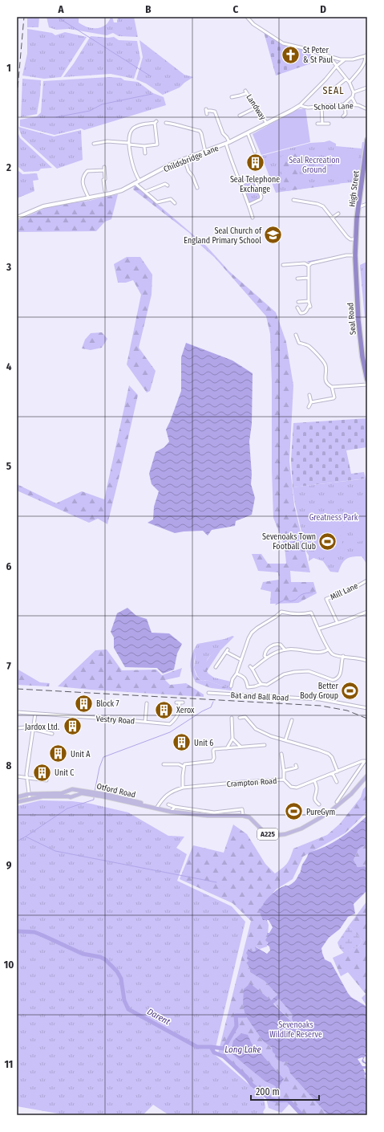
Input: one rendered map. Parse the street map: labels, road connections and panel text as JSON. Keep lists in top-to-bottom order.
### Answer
{
  "streets": {
    "highway": ["High Street", "Seal Road"],
    "main road": ["Otford Road", "A225"],
    "street": [
      "School Lane",
      "Landway",
      "Childsbridge Lane",
      "Mill Lane",
      "Bat and Ball Road",
      "Vestry Road",
      "Crampton Road"
    ]
  },
  "crossings": [
    ["School Lane", "Childsbridge Lane"],
    ["Landway", "Childsbridge Lane"],
    ["High Street", "Seal Road"],
    ["Crampton Road", "Otford Road"],
    ["Otford Road", "A225"]
  ],
  "districts": ["SEAL"],
  "water": ["Darent", "Long Lake"],
  "parks": ["Seal Recreation Ground", "Greatness Park", "Sevenoaks Wildlife Reserve"],
  "places": {
    "church": ["St Peter & St Paul"],
    "building": [
      "Seal Telephone Exchange",
      "Block 7",
      "Xerox",
      "Jardox Ltd.",
      "Unit 6",
      "Unit A",
      "Unit C"
    ],
    "school or university": ["Seal Church of England Primary School"],
    "sports": ["Sevenoaks Town Football Club", "Better Body Group", "PureGym"]
  },
  "scale_bar": "200 m",
  "grid": {
    "columns": [
      "A",
      "B",
      "C",
      "D"
    ],
    "rows": [
      "1",
      "2",
      "3",
      "4",
      "5",
      "6",
      "7",
      "8",
      "9",
      "10",
      "11"
    ]
  }
}
